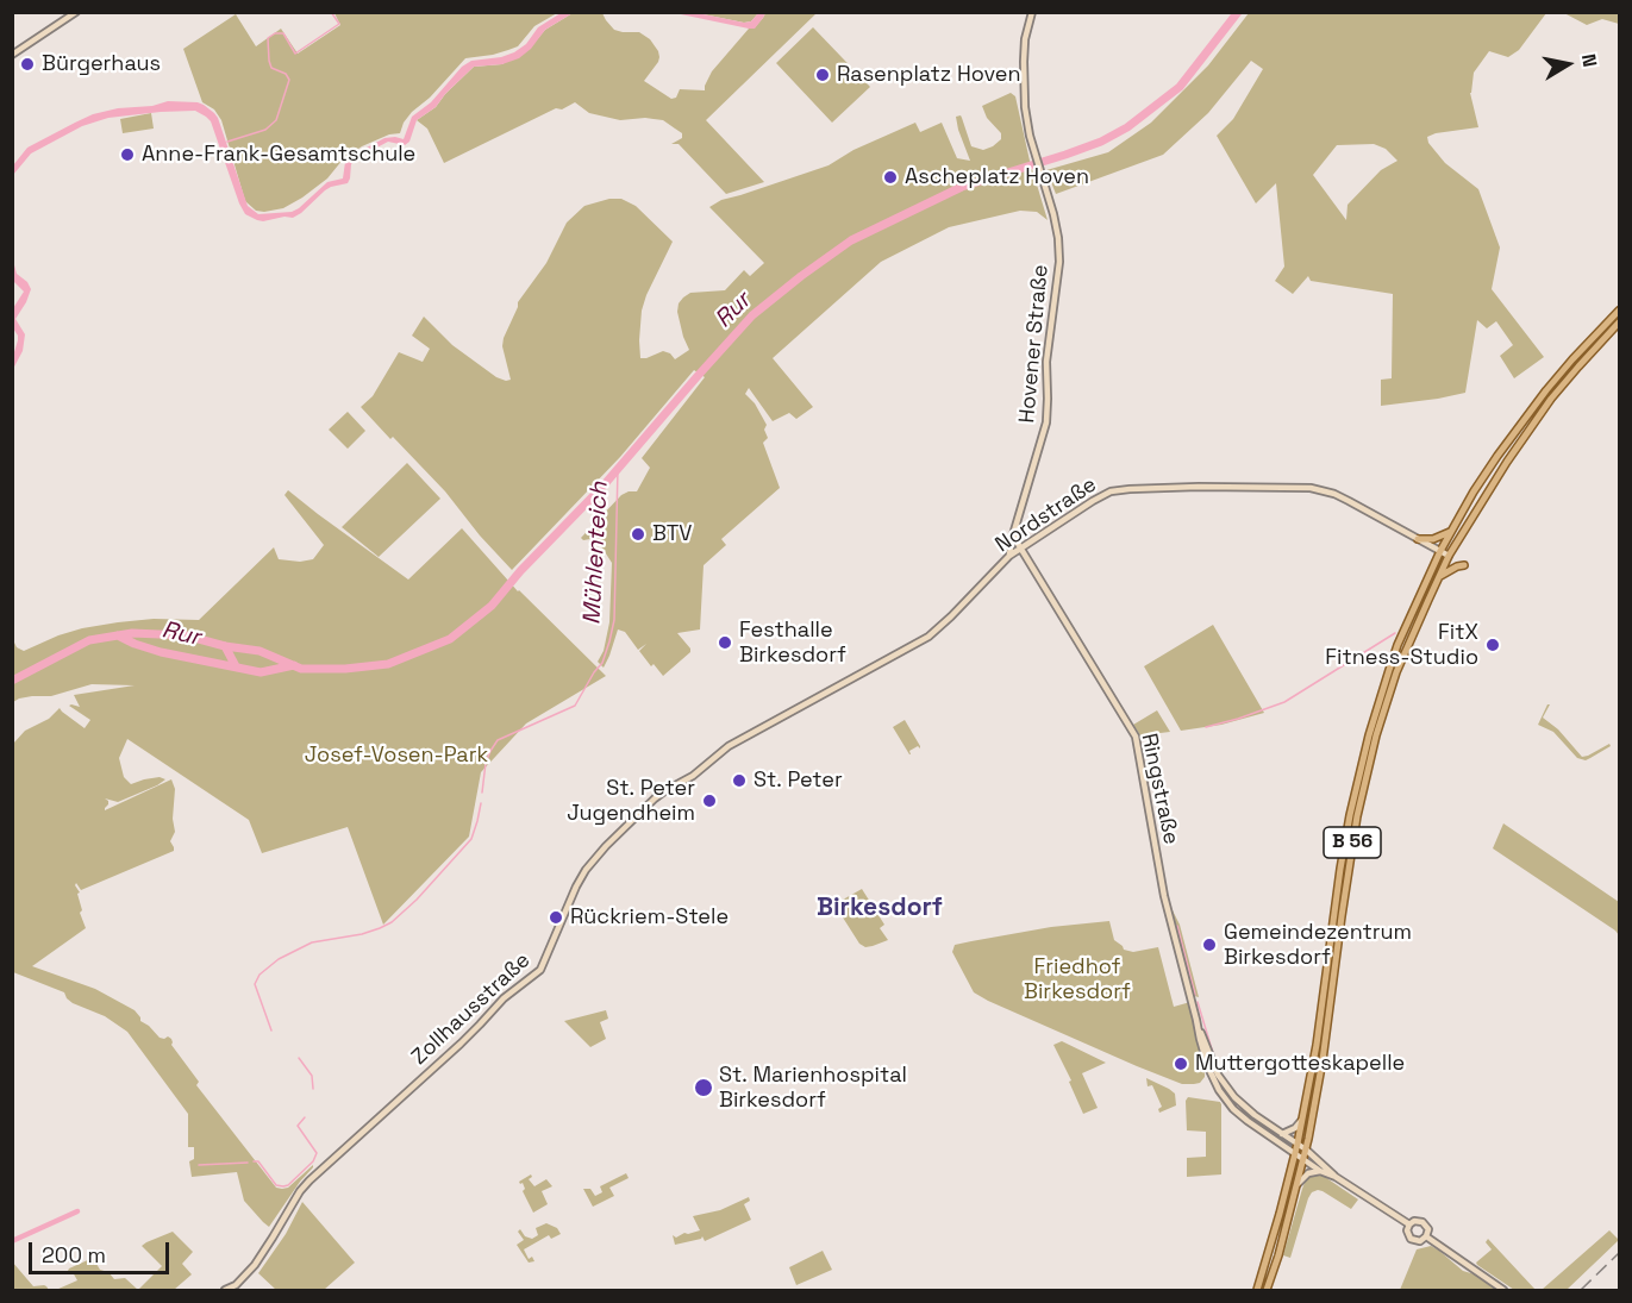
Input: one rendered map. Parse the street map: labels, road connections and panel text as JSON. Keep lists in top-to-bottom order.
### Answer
{
  "streets": {
    "main road": [
      "Hovener Straße",
      "Nordstraße",
      "Ringstraße",
      "B 56",
      "Zollhausstraße"
    ]
  },
  "crossings": [
    ["Hovener Straße", "Nordstraße"],
    ["Nordstraße", "Ringstraße"],
    ["Nordstraße", "B 56"],
    ["Nordstraße", "Zollhausstraße"]
  ],
  "districts": ["Birkesdorf"],
  "water": ["Rur", "Mühlenteich"],
  "parks": ["Josef-Vosen-Park", "Friedhof Birkesdorf"],
  "places": [
    "Bürgerhaus",
    "Rasenplatz Hoven",
    "Anne-Frank-Gesamtschule",
    "Ascheplatz Hoven",
    "BTV",
    "Festhalle Birkesdorf",
    "FitX Fitness-Studio",
    "St. Peter",
    "St. Peter Jugendheim",
    "Rückriem-Stele",
    "Gemeindezentrum Birkesdorf",
    "Muttergotteskapelle",
    "St. Marienhospital Birkesdorf"
  ],
  "scale_bar": "200 m",
  "north": "right"
}
